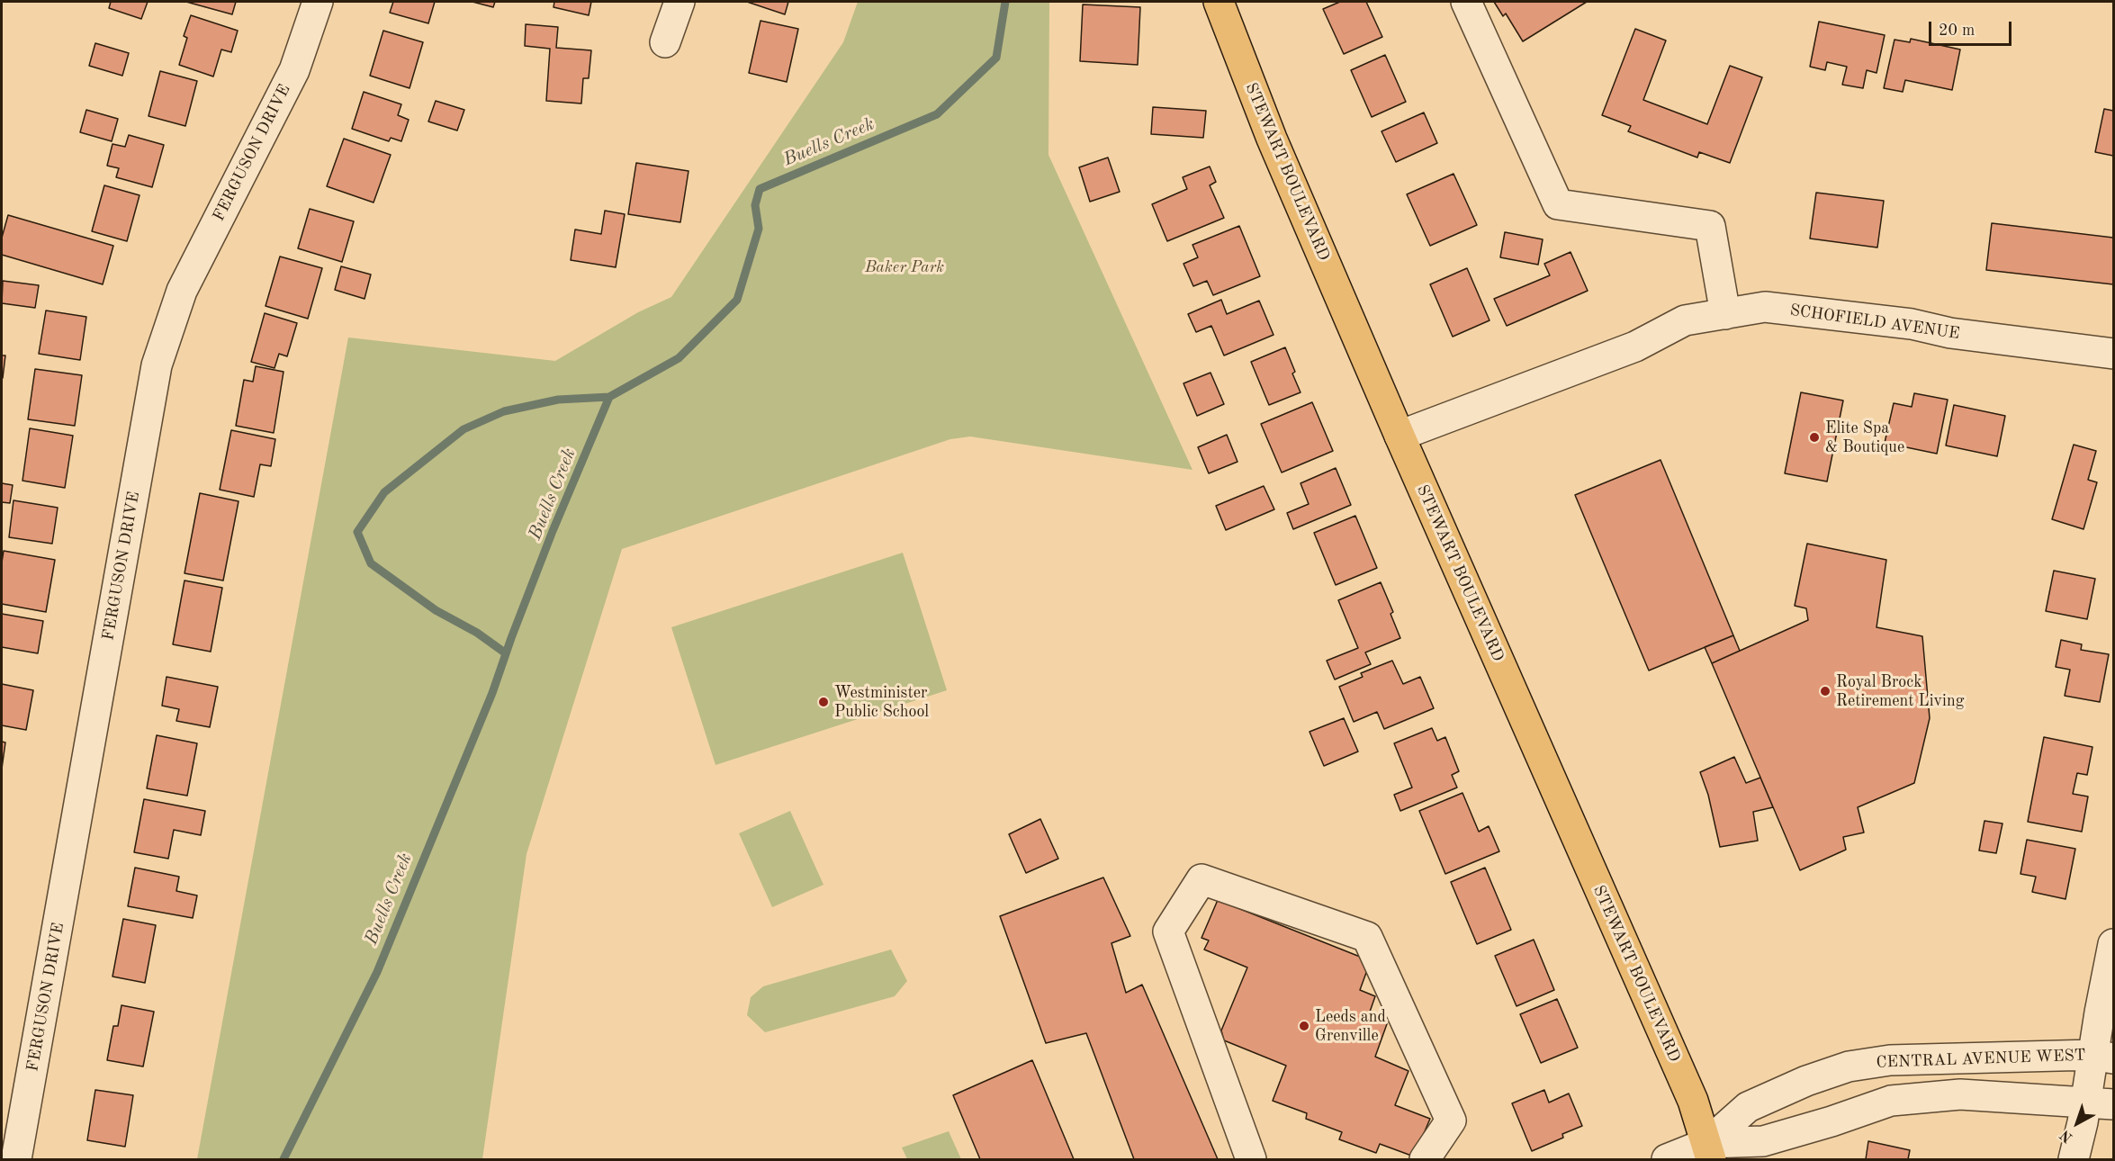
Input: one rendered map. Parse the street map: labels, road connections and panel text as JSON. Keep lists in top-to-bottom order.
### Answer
{
  "streets": {
    "main road": ["STEWART BOULEVARD"],
    "street": ["FERGUSON DRIVE", "SCHOFIELD AVENUE", "CENTRAL AVENUE WEST"]
  },
  "crossings": [
    ["STEWART BOULEVARD", "SCHOFIELD AVENUE"],
    ["STEWART BOULEVARD", "CENTRAL AVENUE WEST"]
  ],
  "water": ["Buells Creek"],
  "parks": ["Baker Park"],
  "places": [
    "Elite Spa & Boutique",
    "Royal Brock Retirement Living",
    "Westminister Public School",
    "Leeds and Grenville"
  ],
  "scale_bar": "20 m",
  "north": "bottom left"
}
